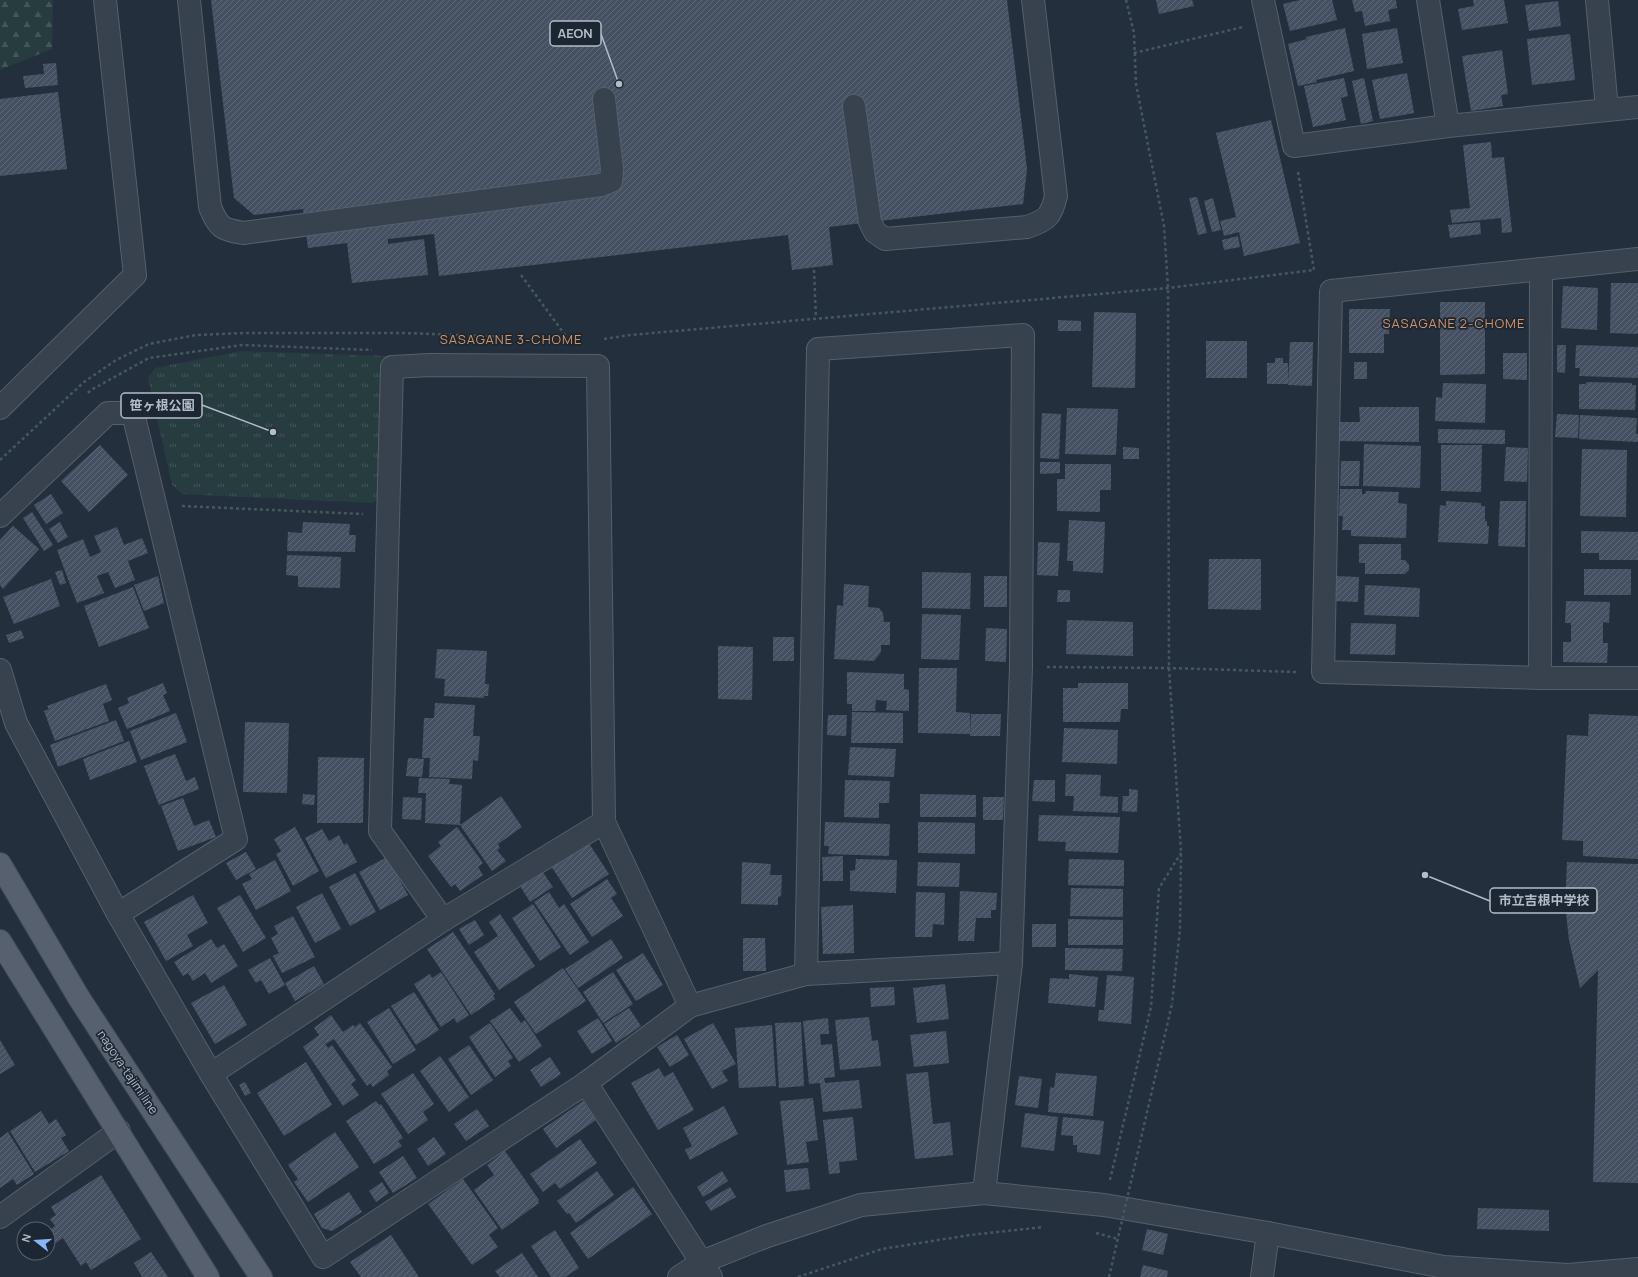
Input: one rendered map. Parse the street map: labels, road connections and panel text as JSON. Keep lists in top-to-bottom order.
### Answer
{
  "streets": {
    "main road": ["nagoya-tajimi line"]
  },
  "districts": ["SASAGANE 2-CHOME", "SASAGANE 3-CHOME"],
  "places": ["AEON", "笹ヶ根公園", "市立吉根中学校"],
  "north": "left"
}
